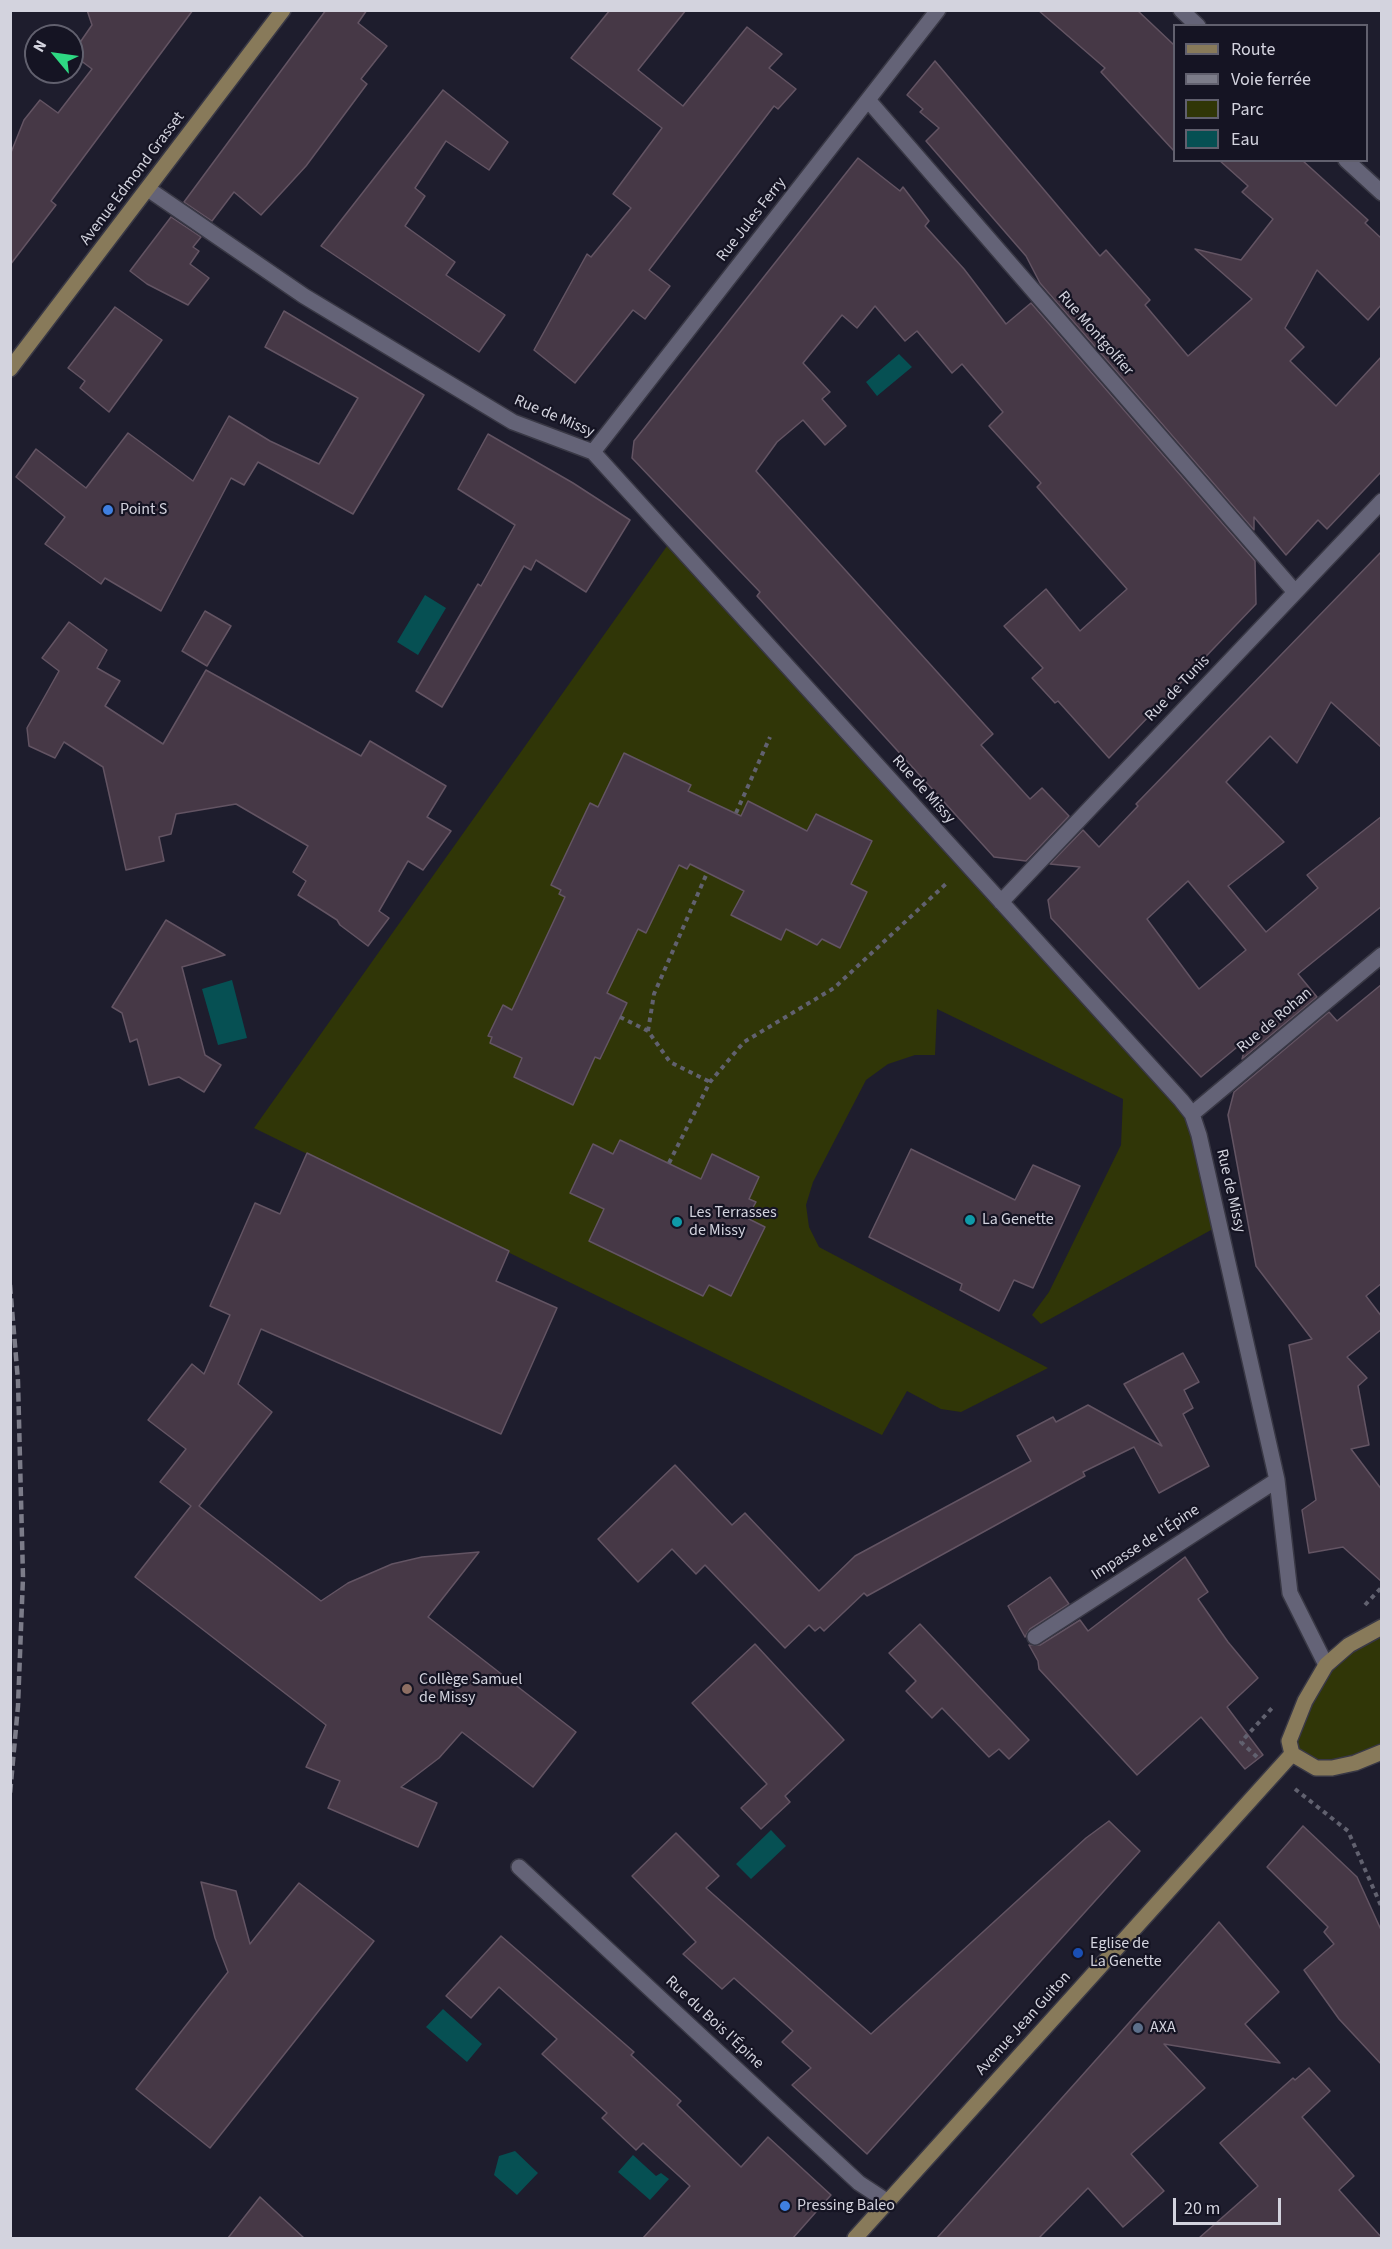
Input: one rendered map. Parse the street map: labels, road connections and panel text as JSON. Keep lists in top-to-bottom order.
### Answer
{
  "streets": {
    "main road": ["Avenue Edmond Grasset", "Avenue Jean Guiton"],
    "street": [
      "Rue Jules Ferry",
      "Rue Montgolfier",
      "Rue de Missy",
      "Rue de Tunis",
      "Rue de Rohan",
      "Impasse de l'Épine",
      "Rue du Bois l'Épine"
    ]
  },
  "crossings": [
    ["Avenue Edmond Grasset", "Rue de Missy"],
    ["Rue Jules Ferry", "Rue Montgolfier"],
    ["Rue Jules Ferry", "Rue de Missy"],
    ["Rue Montgolfier", "Rue de Tunis"],
    ["Rue de Missy", "Rue de Tunis"],
    ["Rue de Missy", "Rue de Rohan"],
    ["Rue de Missy", "Impasse de l'Épine"],
    ["Rue du Bois l'Épine", "Avenue Jean Guiton"]
  ],
  "places": [
    "Point S",
    "La Genette",
    "Les Terrasses de Missy",
    "Collège Samuel de Missy",
    "Eglise de La Genette",
    "AXA",
    "Pressing Baleo"
  ],
  "legend": [
    "Route",
    "Voie ferrée",
    "Parc",
    "Eau"
  ],
  "scale_bar": "20 m",
  "north": "top left"
}
